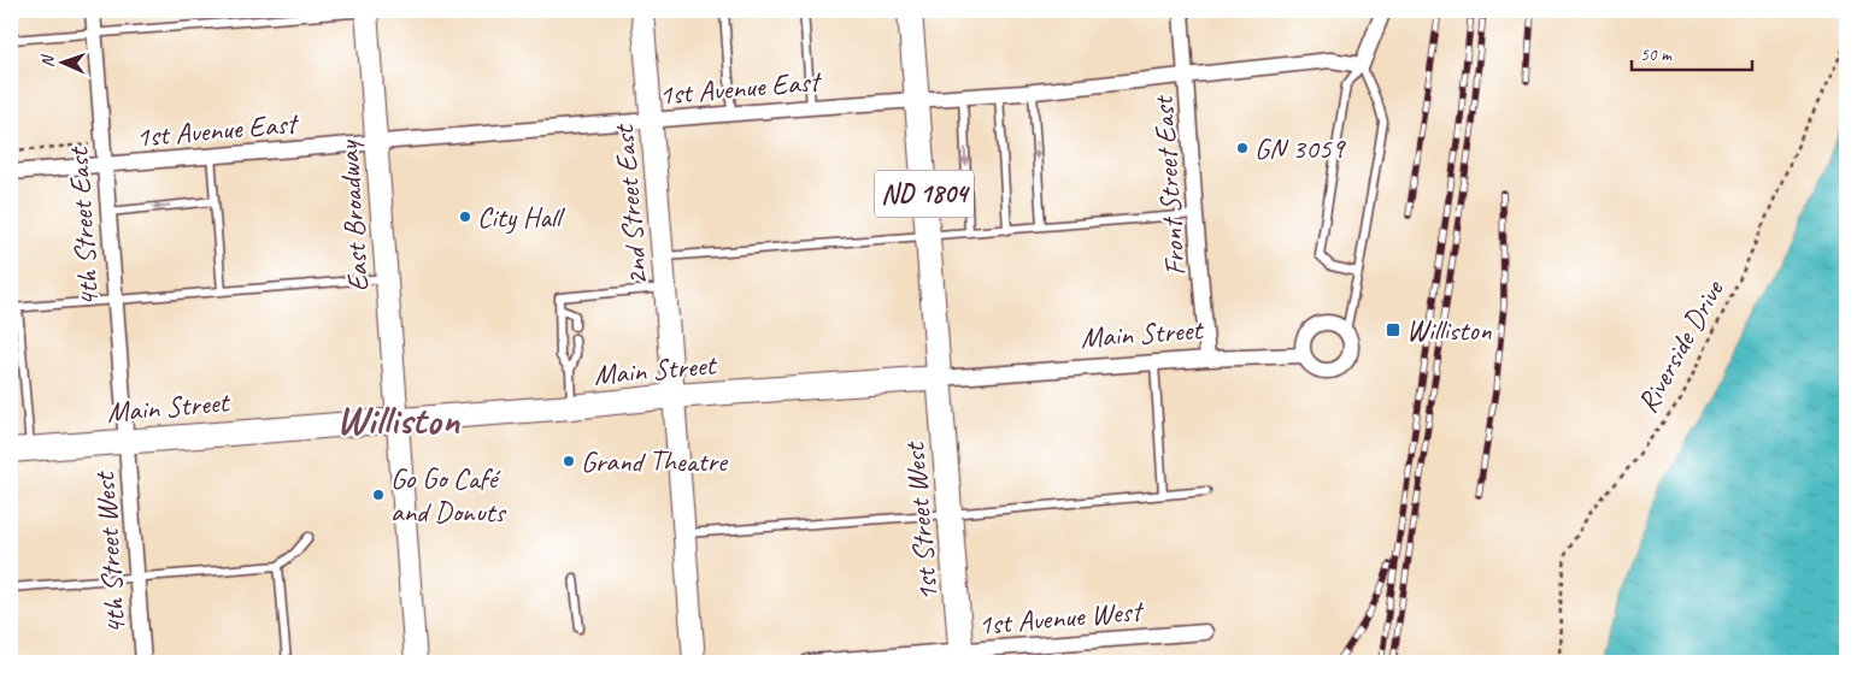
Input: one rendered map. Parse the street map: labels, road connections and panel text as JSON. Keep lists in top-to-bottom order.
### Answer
{
  "streets": {
    "main road": ["ND 1804", "Main Street", "1st Street West"],
    "street": [
      "1st Avenue East",
      "Front Street East",
      "2nd Street East",
      "East Broadway",
      "4th Street East",
      "4th Street West",
      "1st Avenue West"
    ],
    "path": ["Riverside Drive"]
  },
  "crossings": [
    ["1st Avenue East", "Front Street East"],
    ["1st Avenue East", "ND 1804"],
    ["1st Avenue East", "2nd Street East"],
    ["1st Avenue East", "East Broadway"],
    ["1st Avenue East", "4th Street East"],
    ["Front Street East", "Main Street"],
    ["ND 1804", "Main Street"],
    ["ND 1804", "1st Street West"],
    ["2nd Street East", "Main Street"],
    ["East Broadway", "Main Street"],
    ["4th Street East", "Main Street"],
    ["4th Street East", "4th Street West"],
    ["Main Street", "1st Street West"],
    ["Main Street", "4th Street West"],
    ["1st Street West", "1st Avenue West"]
  ],
  "districts": ["Williston"],
  "places": {
    "other": [
      "GN 3059",
      "City Hall",
      "Grand Theatre",
      "Go Go Café and Donuts"
    ],
    "transit": ["Williston"]
  },
  "scale_bar": "50 m",
  "north": "left"
}
